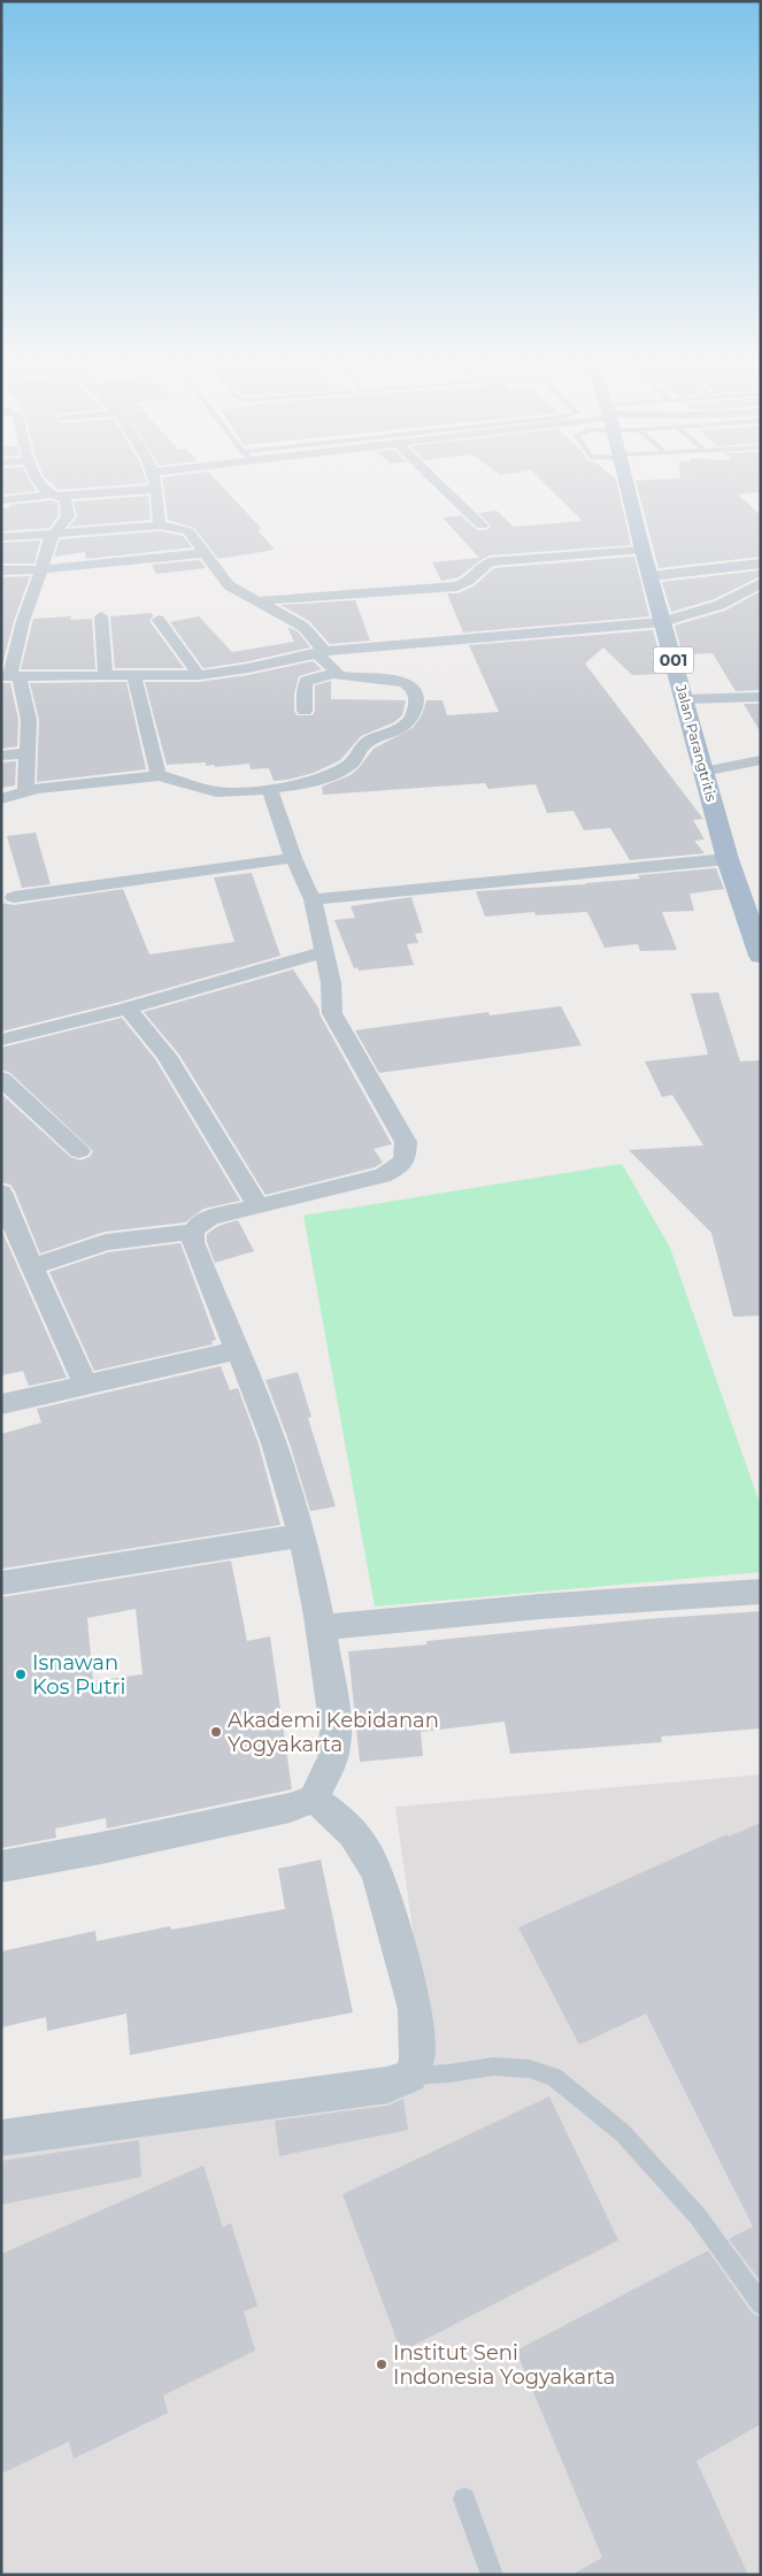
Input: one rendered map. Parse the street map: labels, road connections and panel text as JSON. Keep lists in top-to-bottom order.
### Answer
{
  "streets": {
    "main road": ["001", "Jalan Parangtritis"]
  },
  "places": ["Isnawan Kos Putri", "Akademi Kebidanan Yogyakarta", "Institut Seni Indonesia Yogyakarta"]
}
